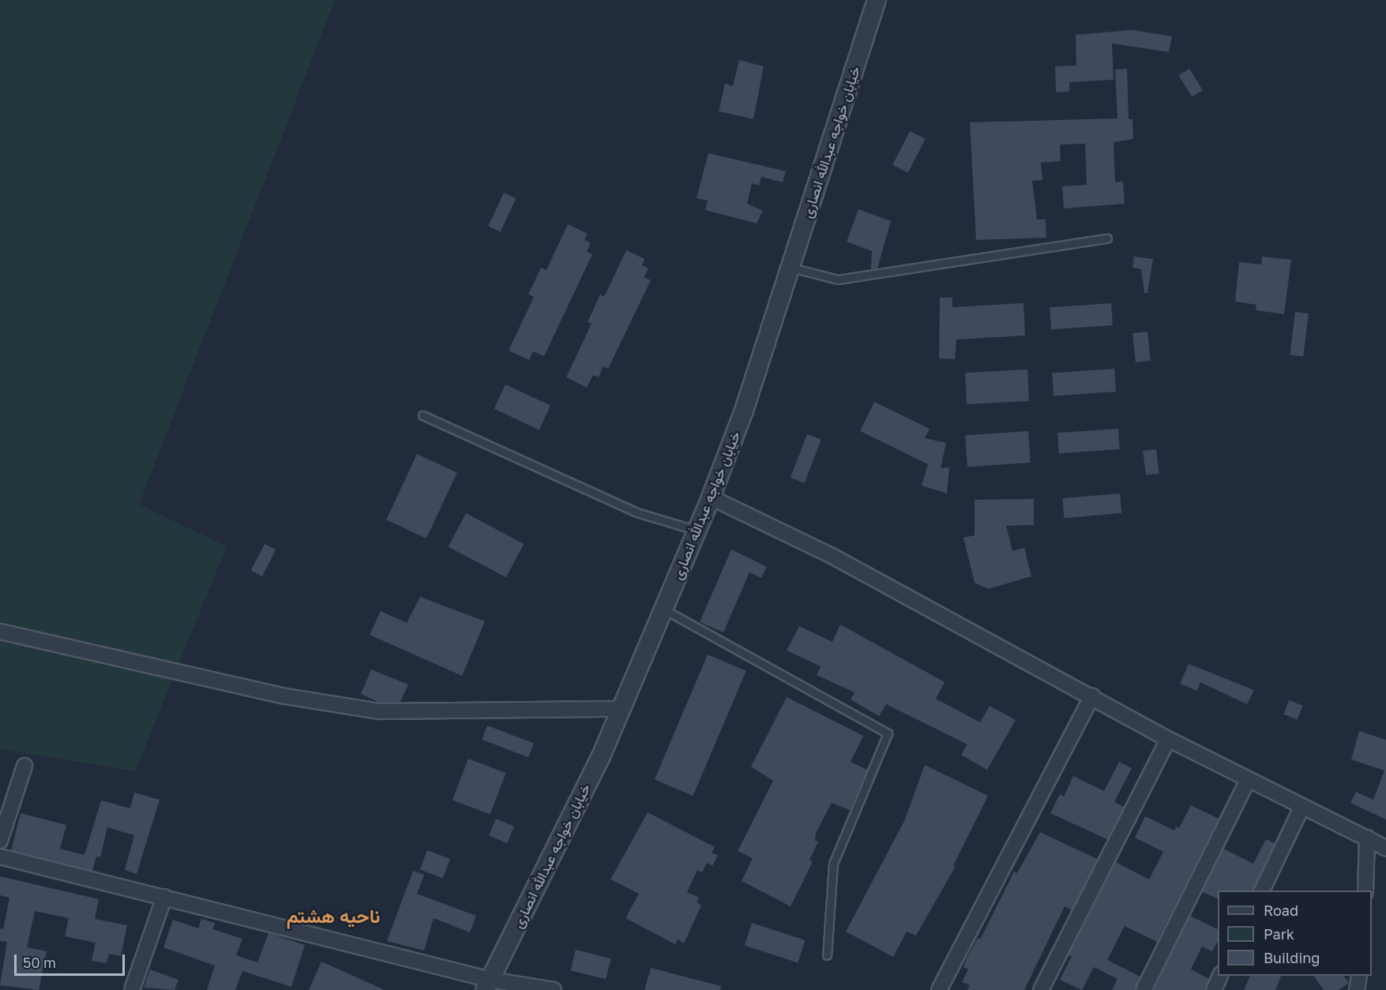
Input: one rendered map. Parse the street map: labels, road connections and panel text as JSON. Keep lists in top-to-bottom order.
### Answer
{
  "streets": {
    "street": ["خیابان خواجه عبدالله انصاری"]
  },
  "districts": ["ناحیه هشتم"],
  "legend": ["Road", "Park", "Building"],
  "scale_bar": "50 m"
}
